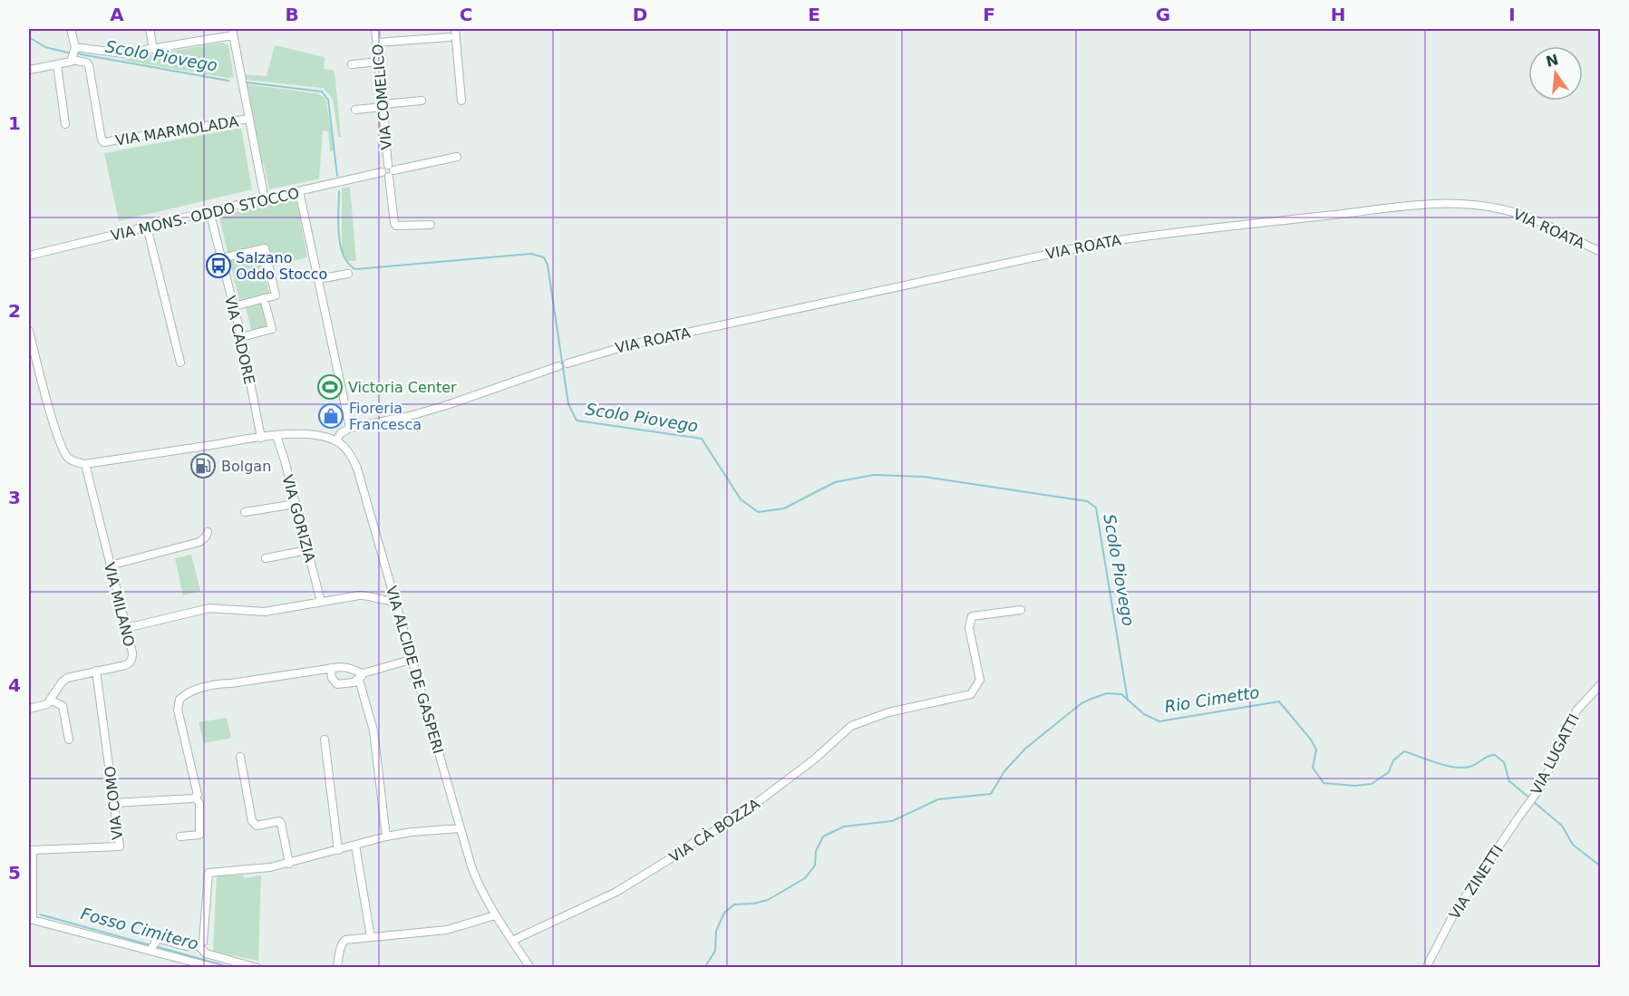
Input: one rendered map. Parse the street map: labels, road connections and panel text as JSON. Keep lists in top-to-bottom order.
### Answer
{
  "streets": {
    "street": [
      "VIA COMELICO",
      "VIA MARMOLADA",
      "VIA MONS. ODDO STOCCO",
      "VIA ROATA",
      "VIA CADORE",
      "VIA GORIZIA",
      "VIA MILANO",
      "VIA ALCIDE DE GASPERI",
      "VIA LUGATTI",
      "VIA COMO",
      "VIA CÀ BOZZA",
      "VIA ZINETTI"
    ]
  },
  "crossings": [
    ["VIA COMELICO", "VIA MONS. ODDO STOCCO"],
    ["VIA MONS. ODDO STOCCO", "VIA CADORE"],
    ["VIA MILANO", "VIA COMO"],
    ["VIA ALCIDE DE GASPERI", "VIA CÀ BOZZA"],
    ["VIA LUGATTI", "VIA ZINETTI"]
  ],
  "water": ["Scolo Piovego", "Rio Cimetto", "Fosso Cimitero"],
  "places": {
    "bus stop": ["Salzano Oddo Stocco"],
    "sports": ["Victoria Center"],
    "shop": ["Fioreria Francesca"],
    "fuel station": ["Bolgan"]
  },
  "north": "top",
  "grid": {
    "columns": [
      "A",
      "B",
      "C",
      "D",
      "E",
      "F",
      "G",
      "H",
      "I"
    ],
    "rows": [
      "1",
      "2",
      "3",
      "4",
      "5"
    ]
  }
}
